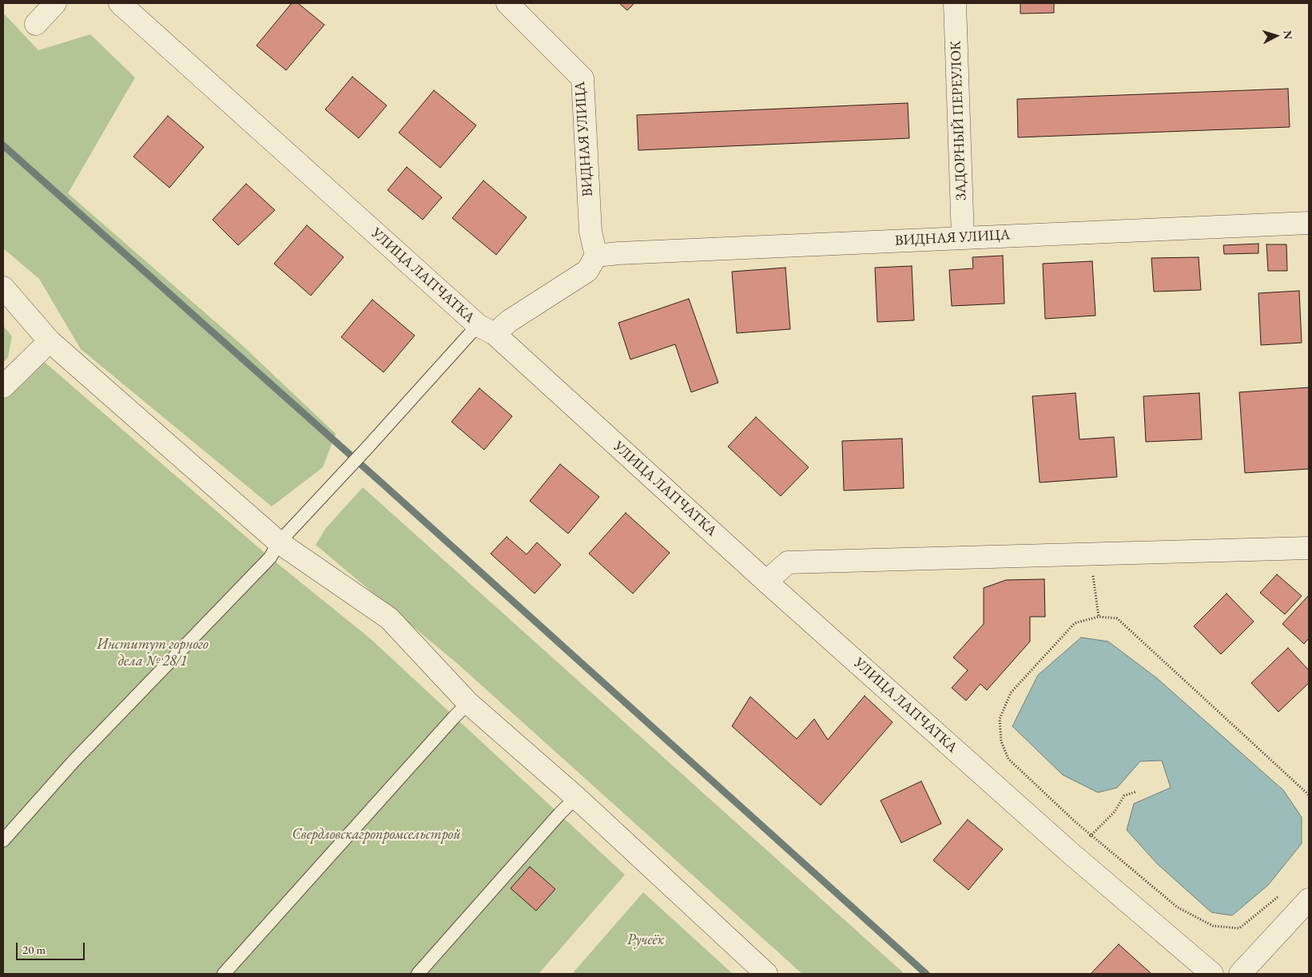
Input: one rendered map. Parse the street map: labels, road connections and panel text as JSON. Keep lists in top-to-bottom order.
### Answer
{
  "streets": {
    "street": ["ЗАДОРНЫЙ ПЕРЕУЛОК", "ВИДНАЯ УЛИЦА", "УЛИЦА ЛАПЧАТКА"]
  },
  "crossings": [
    ["ЗАДОРНЫЙ ПЕРЕУЛОК", "ВИДНАЯ УЛИЦА"]
  ],
  "parks": ["Институт горного дела № 28/1", "Свердловскагропромсельстрой", "Ручеёк"],
  "scale_bar": "20 m",
  "north": "right"
}
